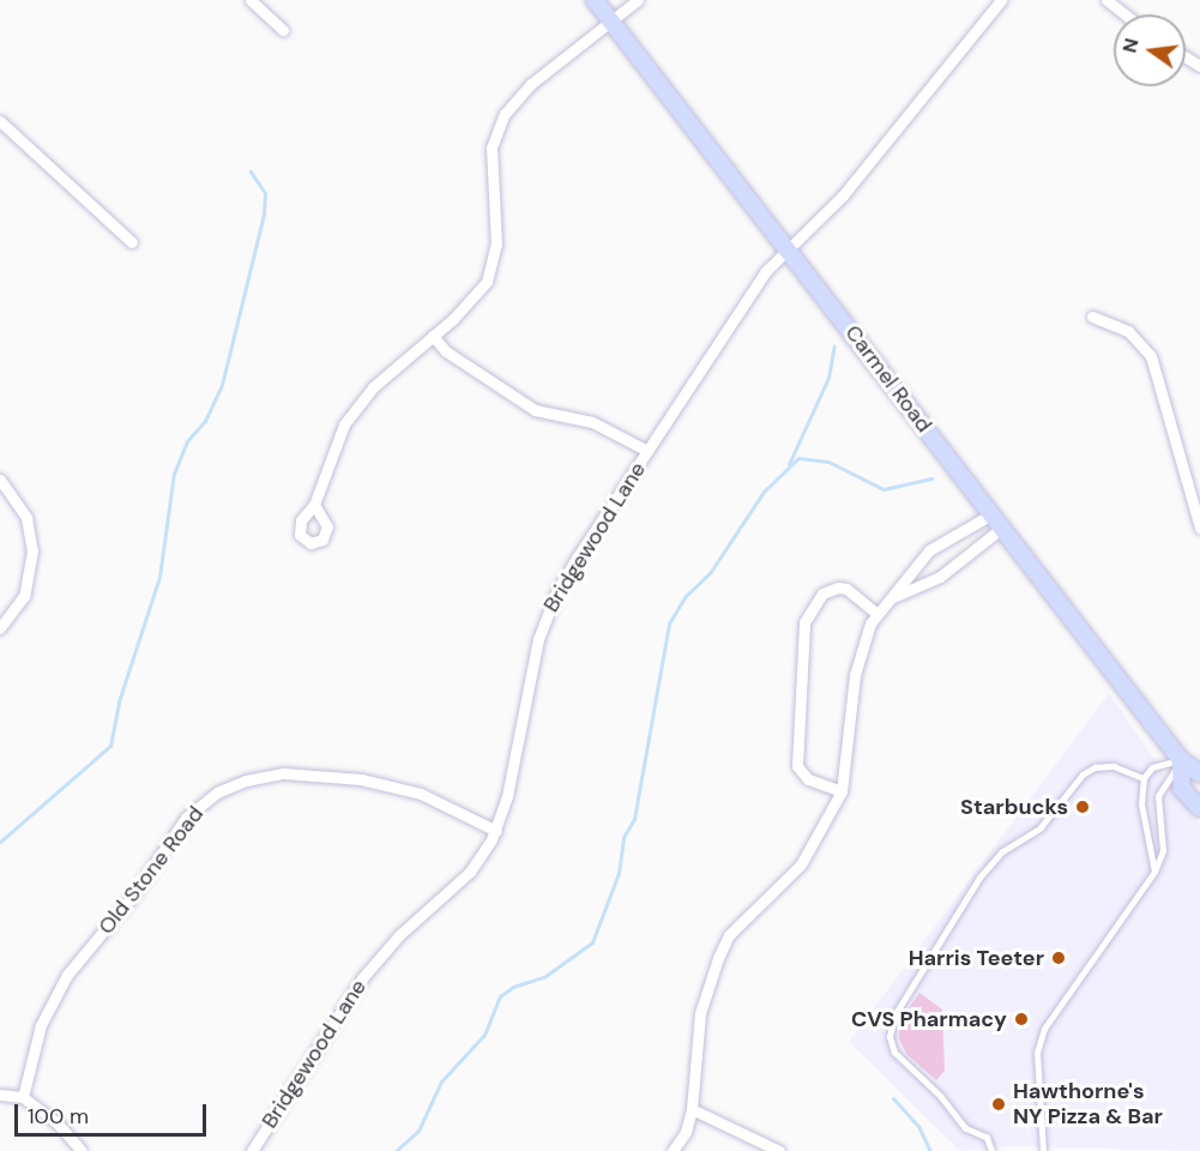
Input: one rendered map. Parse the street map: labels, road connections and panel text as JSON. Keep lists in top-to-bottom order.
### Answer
{
  "streets": {
    "main road": ["Carmel Road"],
    "street": ["Bridgewood Lane", "Old Stone Road"]
  },
  "crossings": [
    ["Carmel Road", "Bridgewood Lane"],
    ["Bridgewood Lane", "Old Stone Road"]
  ],
  "places": [
    "Starbucks",
    "Harris Teeter",
    "CVS Pharmacy",
    "Hawthorne's NY Pizza & Bar"
  ],
  "scale_bar": "100 m",
  "north": "left"
}
